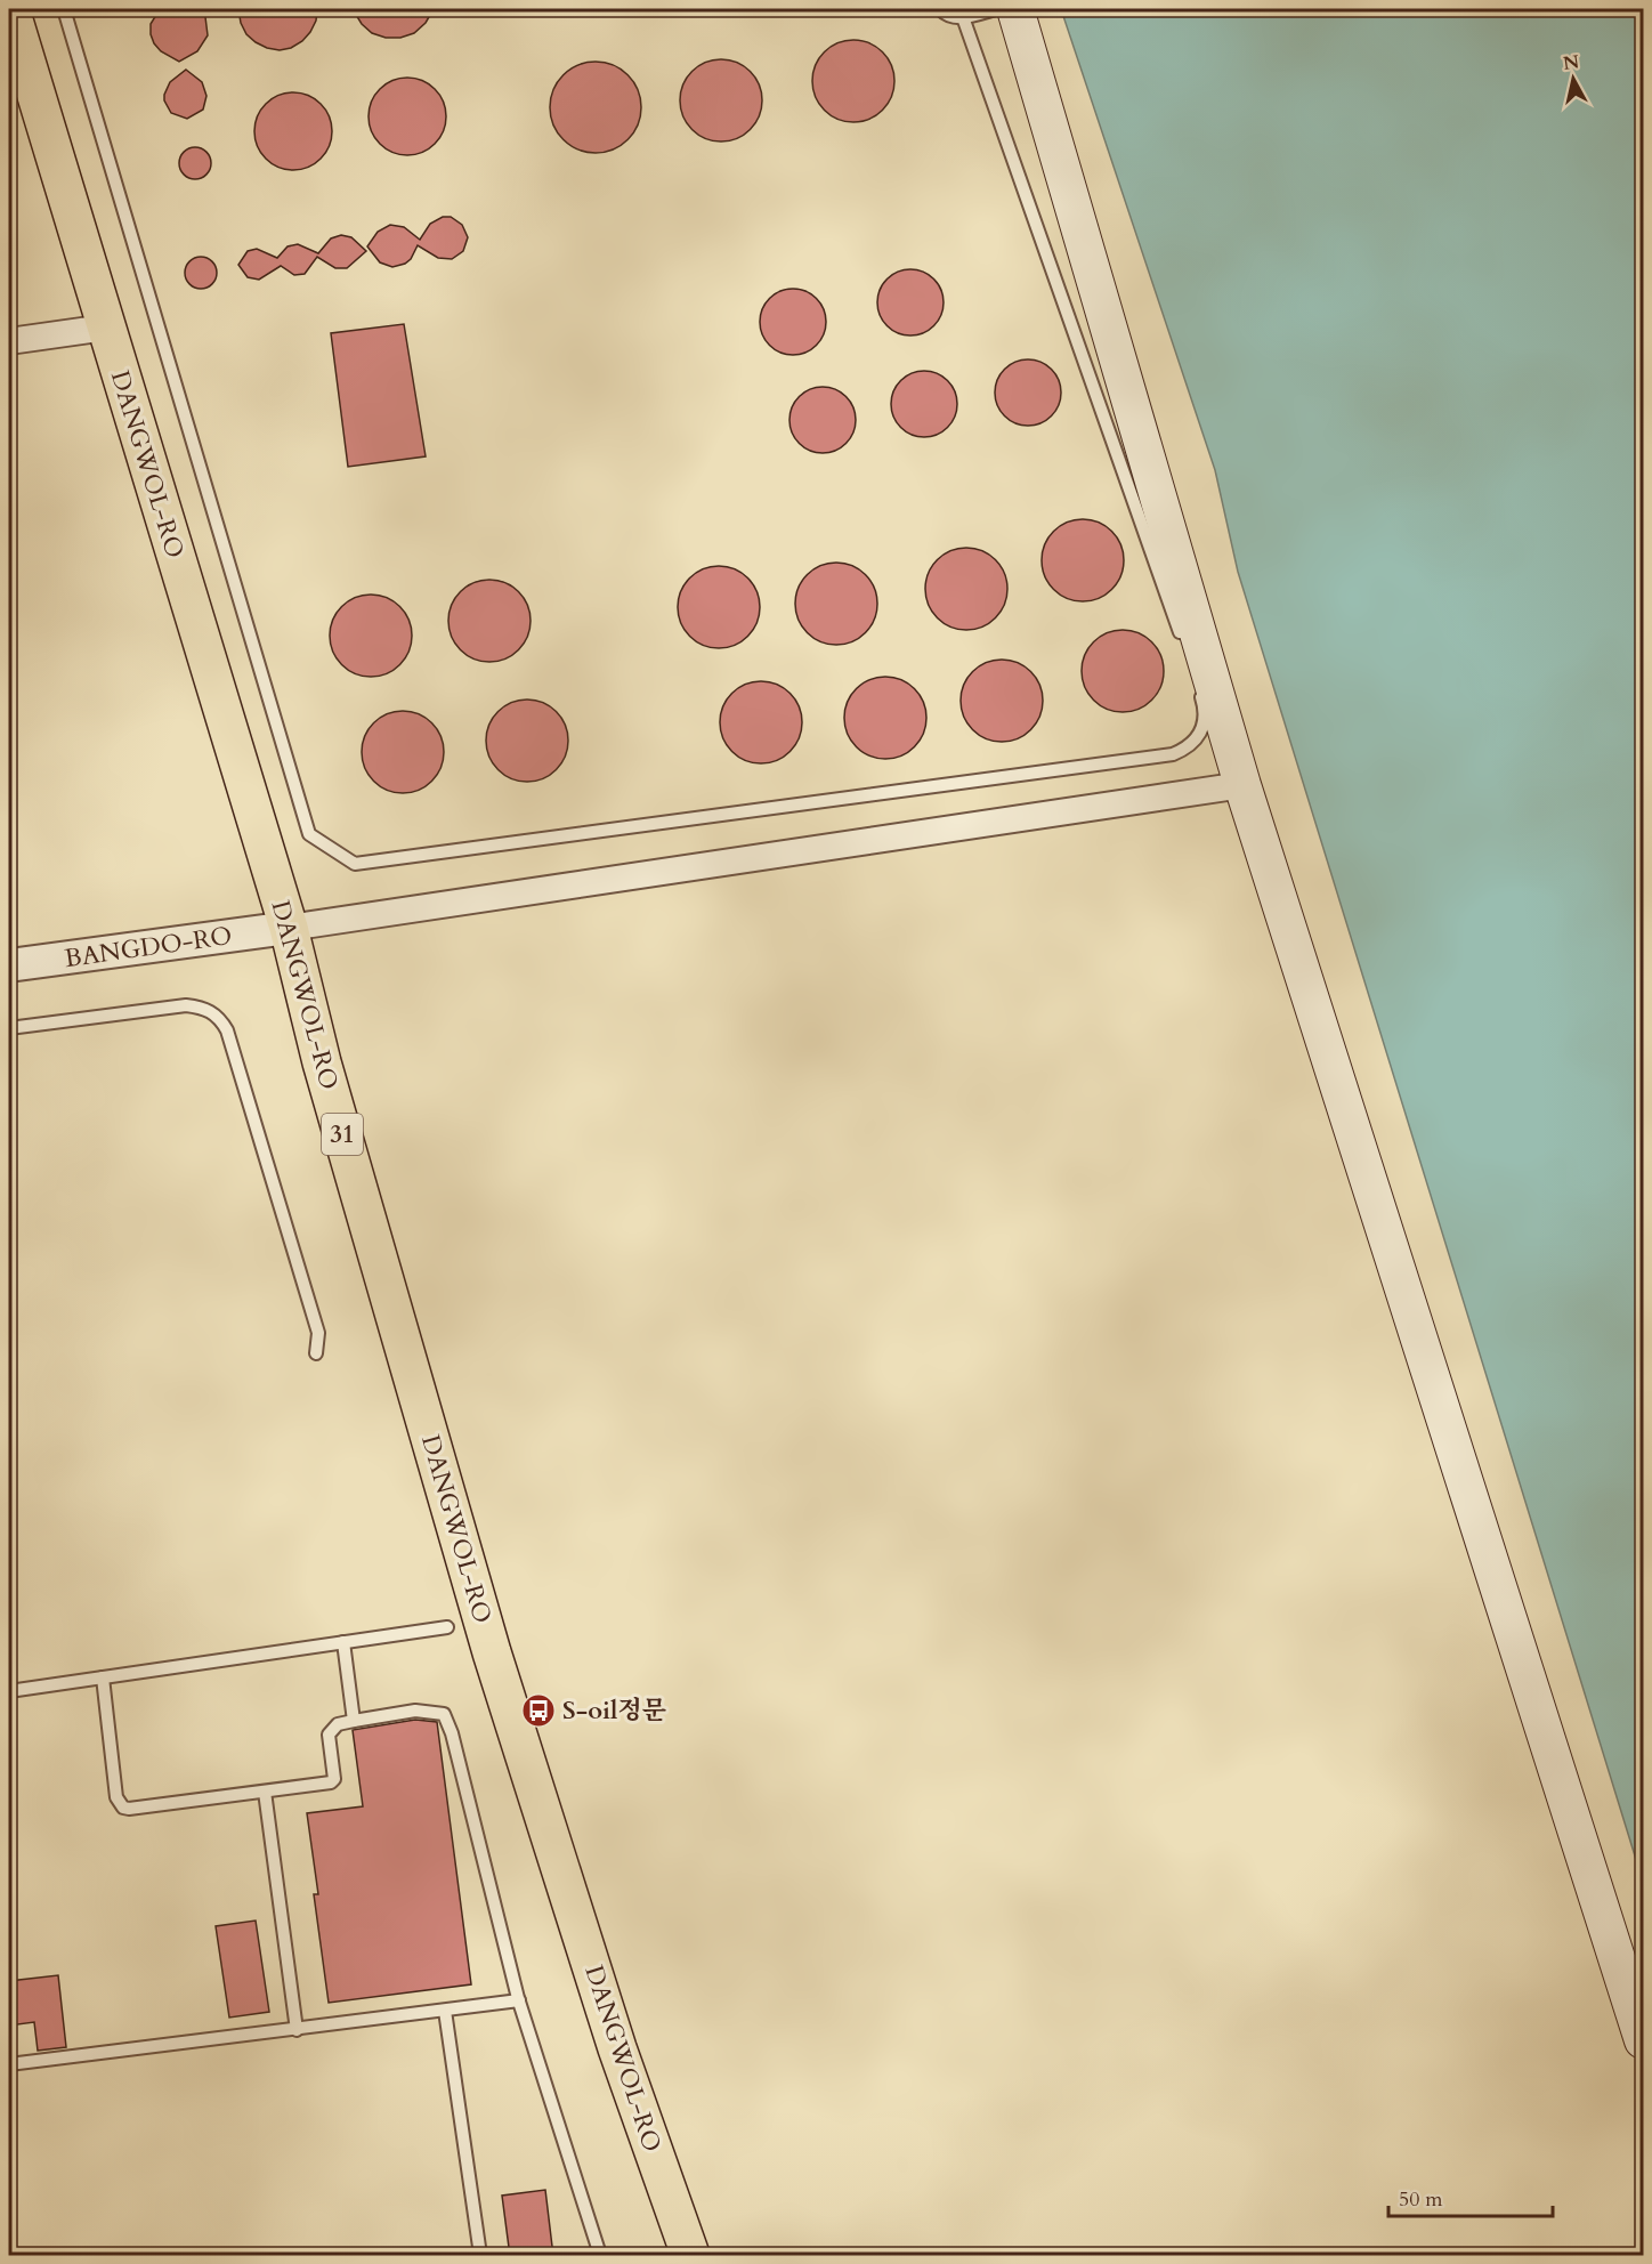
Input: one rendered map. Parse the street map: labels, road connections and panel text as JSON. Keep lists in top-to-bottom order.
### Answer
{
  "streets": {
    "main road": ["DANGWOL-RO", "31"],
    "street": ["BANGDO-RO"]
  },
  "crossings": [
    ["DANGWOL-RO", "BANGDO-RO"]
  ],
  "places": {
    "bus stop": ["S-oil정문"]
  },
  "scale_bar": "50 m",
  "north": "top"
}
